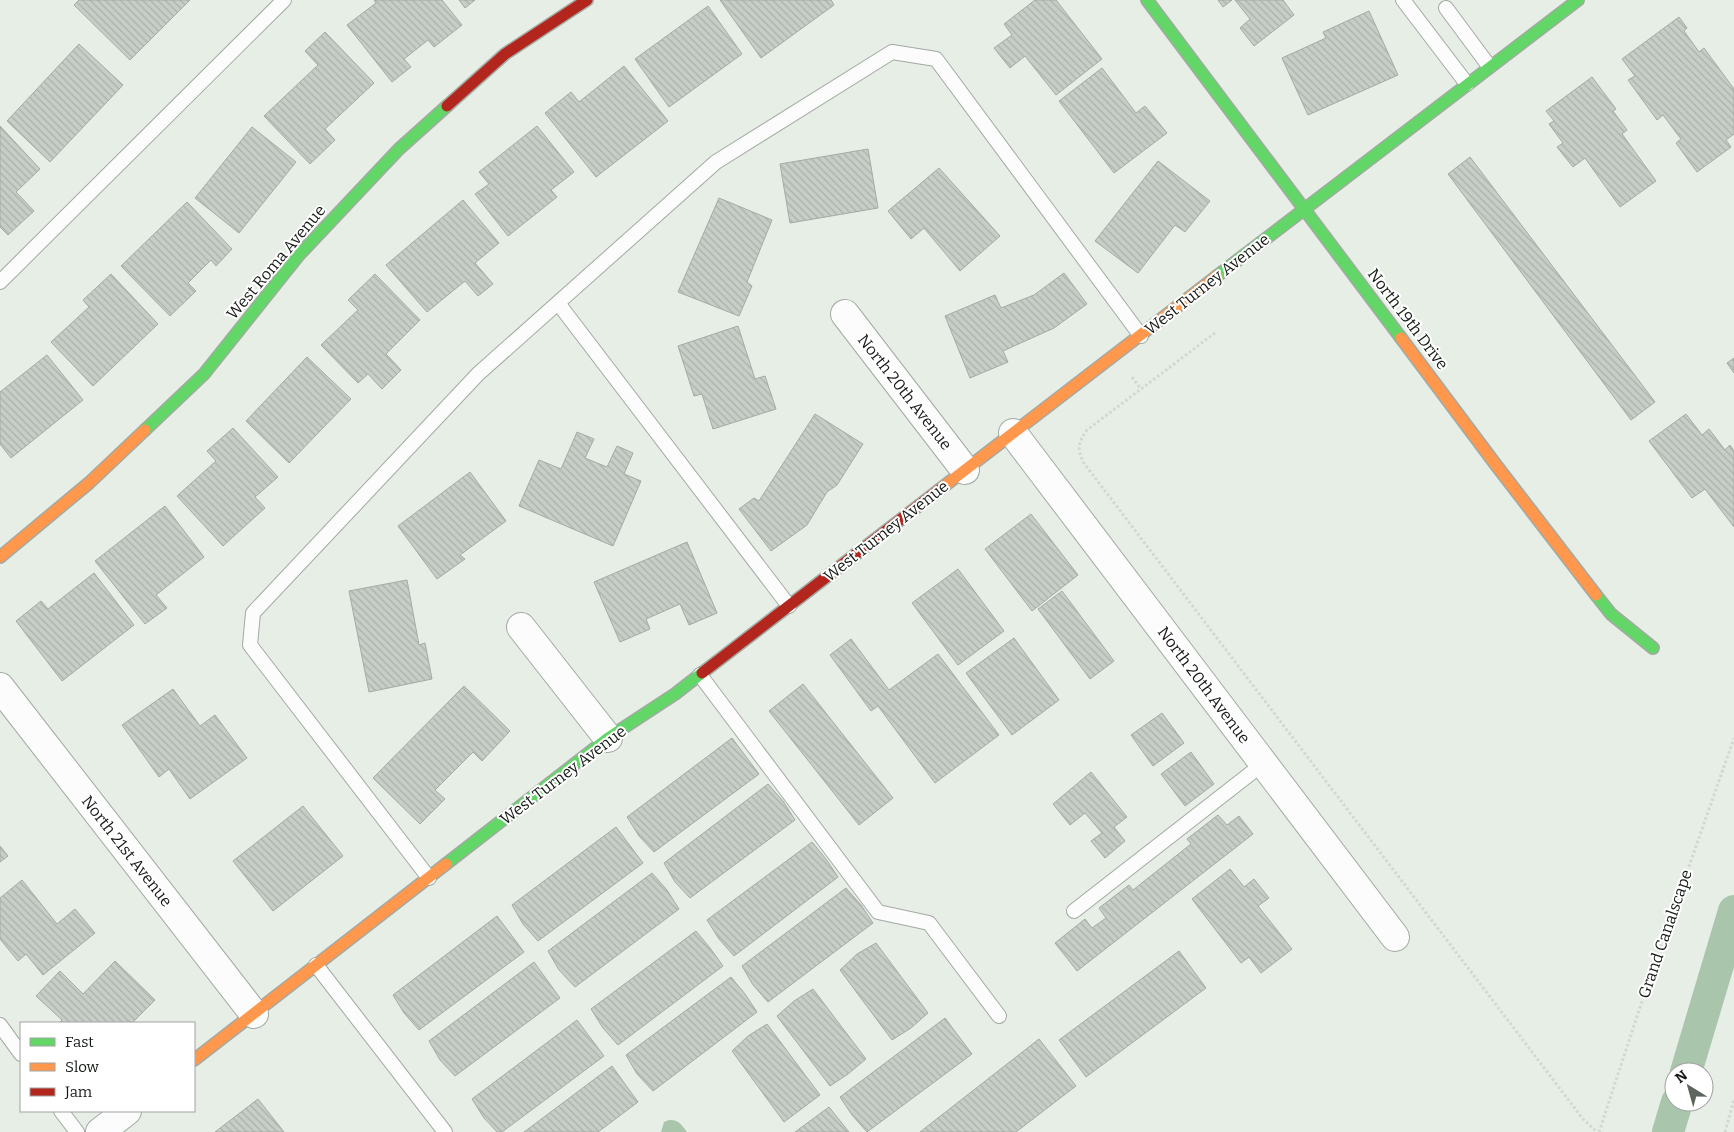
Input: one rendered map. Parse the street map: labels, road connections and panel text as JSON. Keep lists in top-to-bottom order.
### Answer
{
  "streets": {
    "street": [
      "West Roma Avenue",
      "West Turney Avenue",
      "North 19th Drive",
      "North 20th Avenue",
      "North 21st Avenue"
    ],
    "path": ["Grand Canalscape"]
  },
  "crossings": [
    ["West Turney Avenue", "North 19th Drive"],
    ["West Turney Avenue", "North 20th Avenue"],
    ["West Turney Avenue", "North 21st Avenue"]
  ],
  "legend": ["Fast", "Slow", "Jam"],
  "north": "top left"
}
